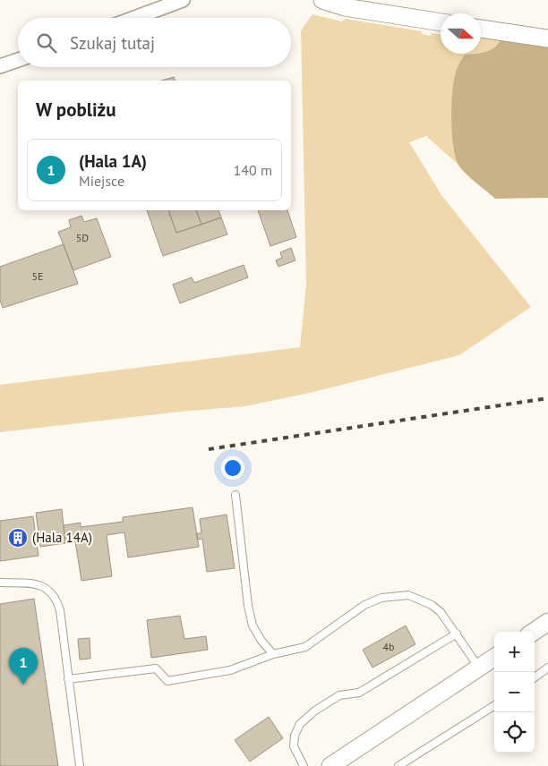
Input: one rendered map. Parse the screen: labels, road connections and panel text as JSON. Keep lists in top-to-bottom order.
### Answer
{
  "places": {
    "building": ["(Hala 14A)"]
  },
  "house_numbers": ["5D", "5E", "4b"],
  "north": "right",
  "page": {
    "search": "Szukaj tutaj",
    "heading": "W pobliżu",
    "list": [
      {
        "mark": "1",
        "name": "(Hala 1A)",
        "note": "Miejsce",
        "value": "140 m"
      }
    ],
    "map_buttons": ["+", "−"],
    "pins": "1"
  }
}
